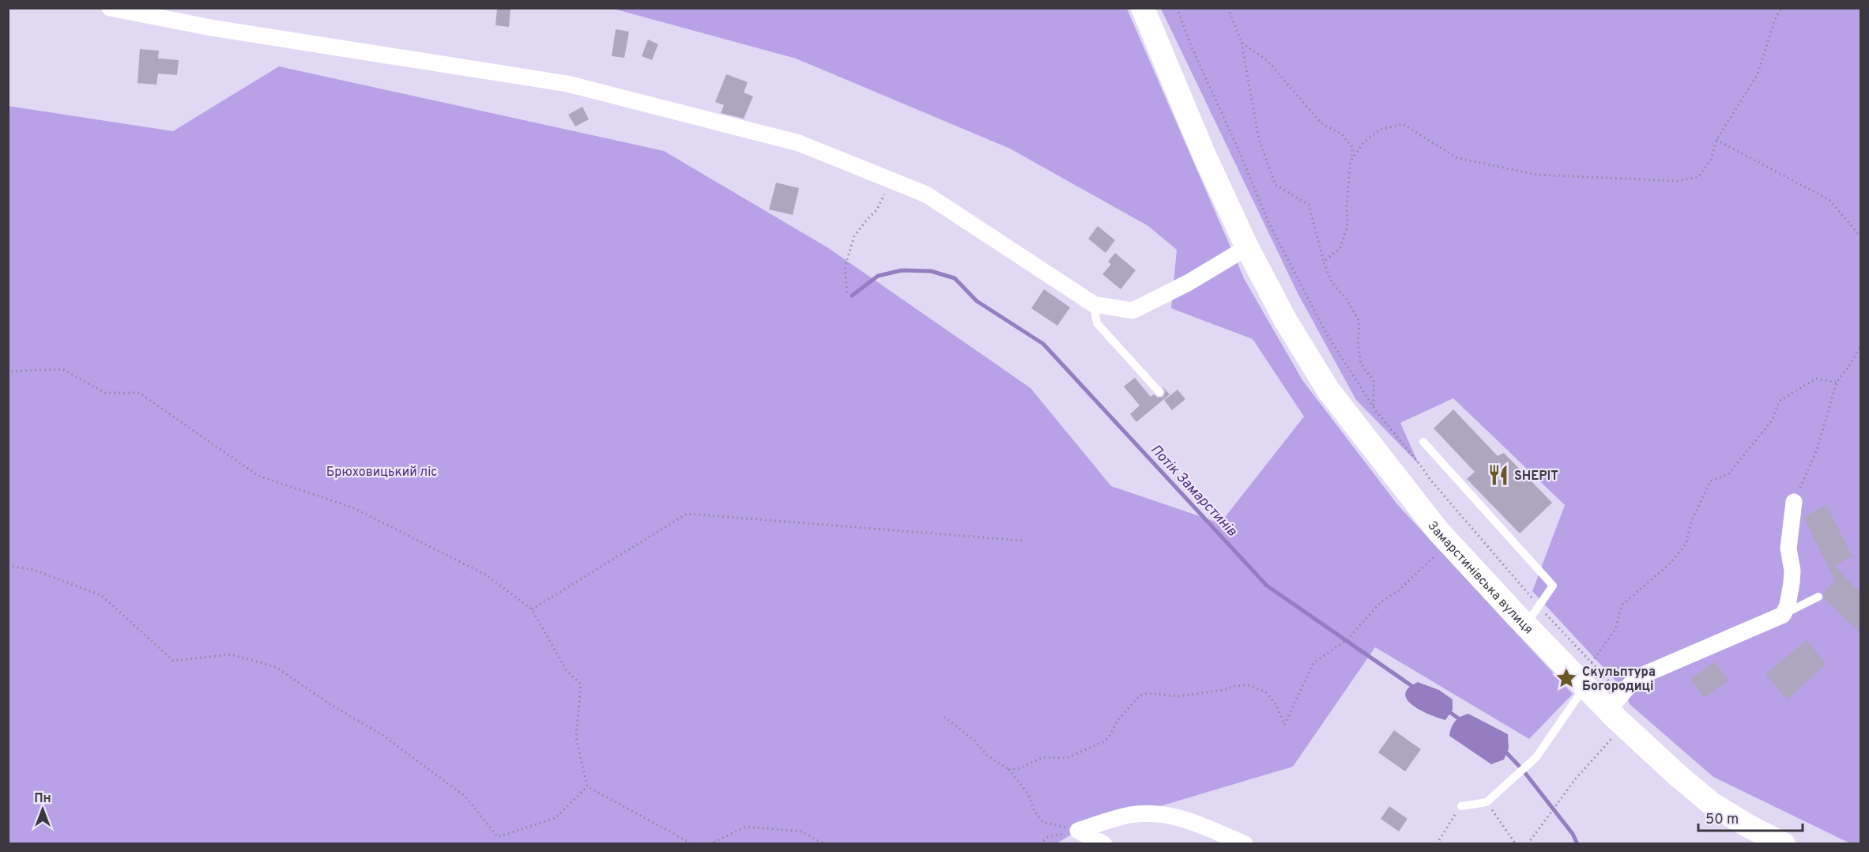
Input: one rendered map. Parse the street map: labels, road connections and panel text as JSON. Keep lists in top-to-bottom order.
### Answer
{
  "streets": {
    "main road": ["Замарстинівська вулиця"]
  },
  "water": ["Потік Замарстинів"],
  "parks": ["Брюховицький ліс"],
  "places": {
    "restaurant": ["SHEPIT"],
    "place": ["Скульптура Богородиці"]
  },
  "scale_bar": "50 m",
  "north": "top"
}
